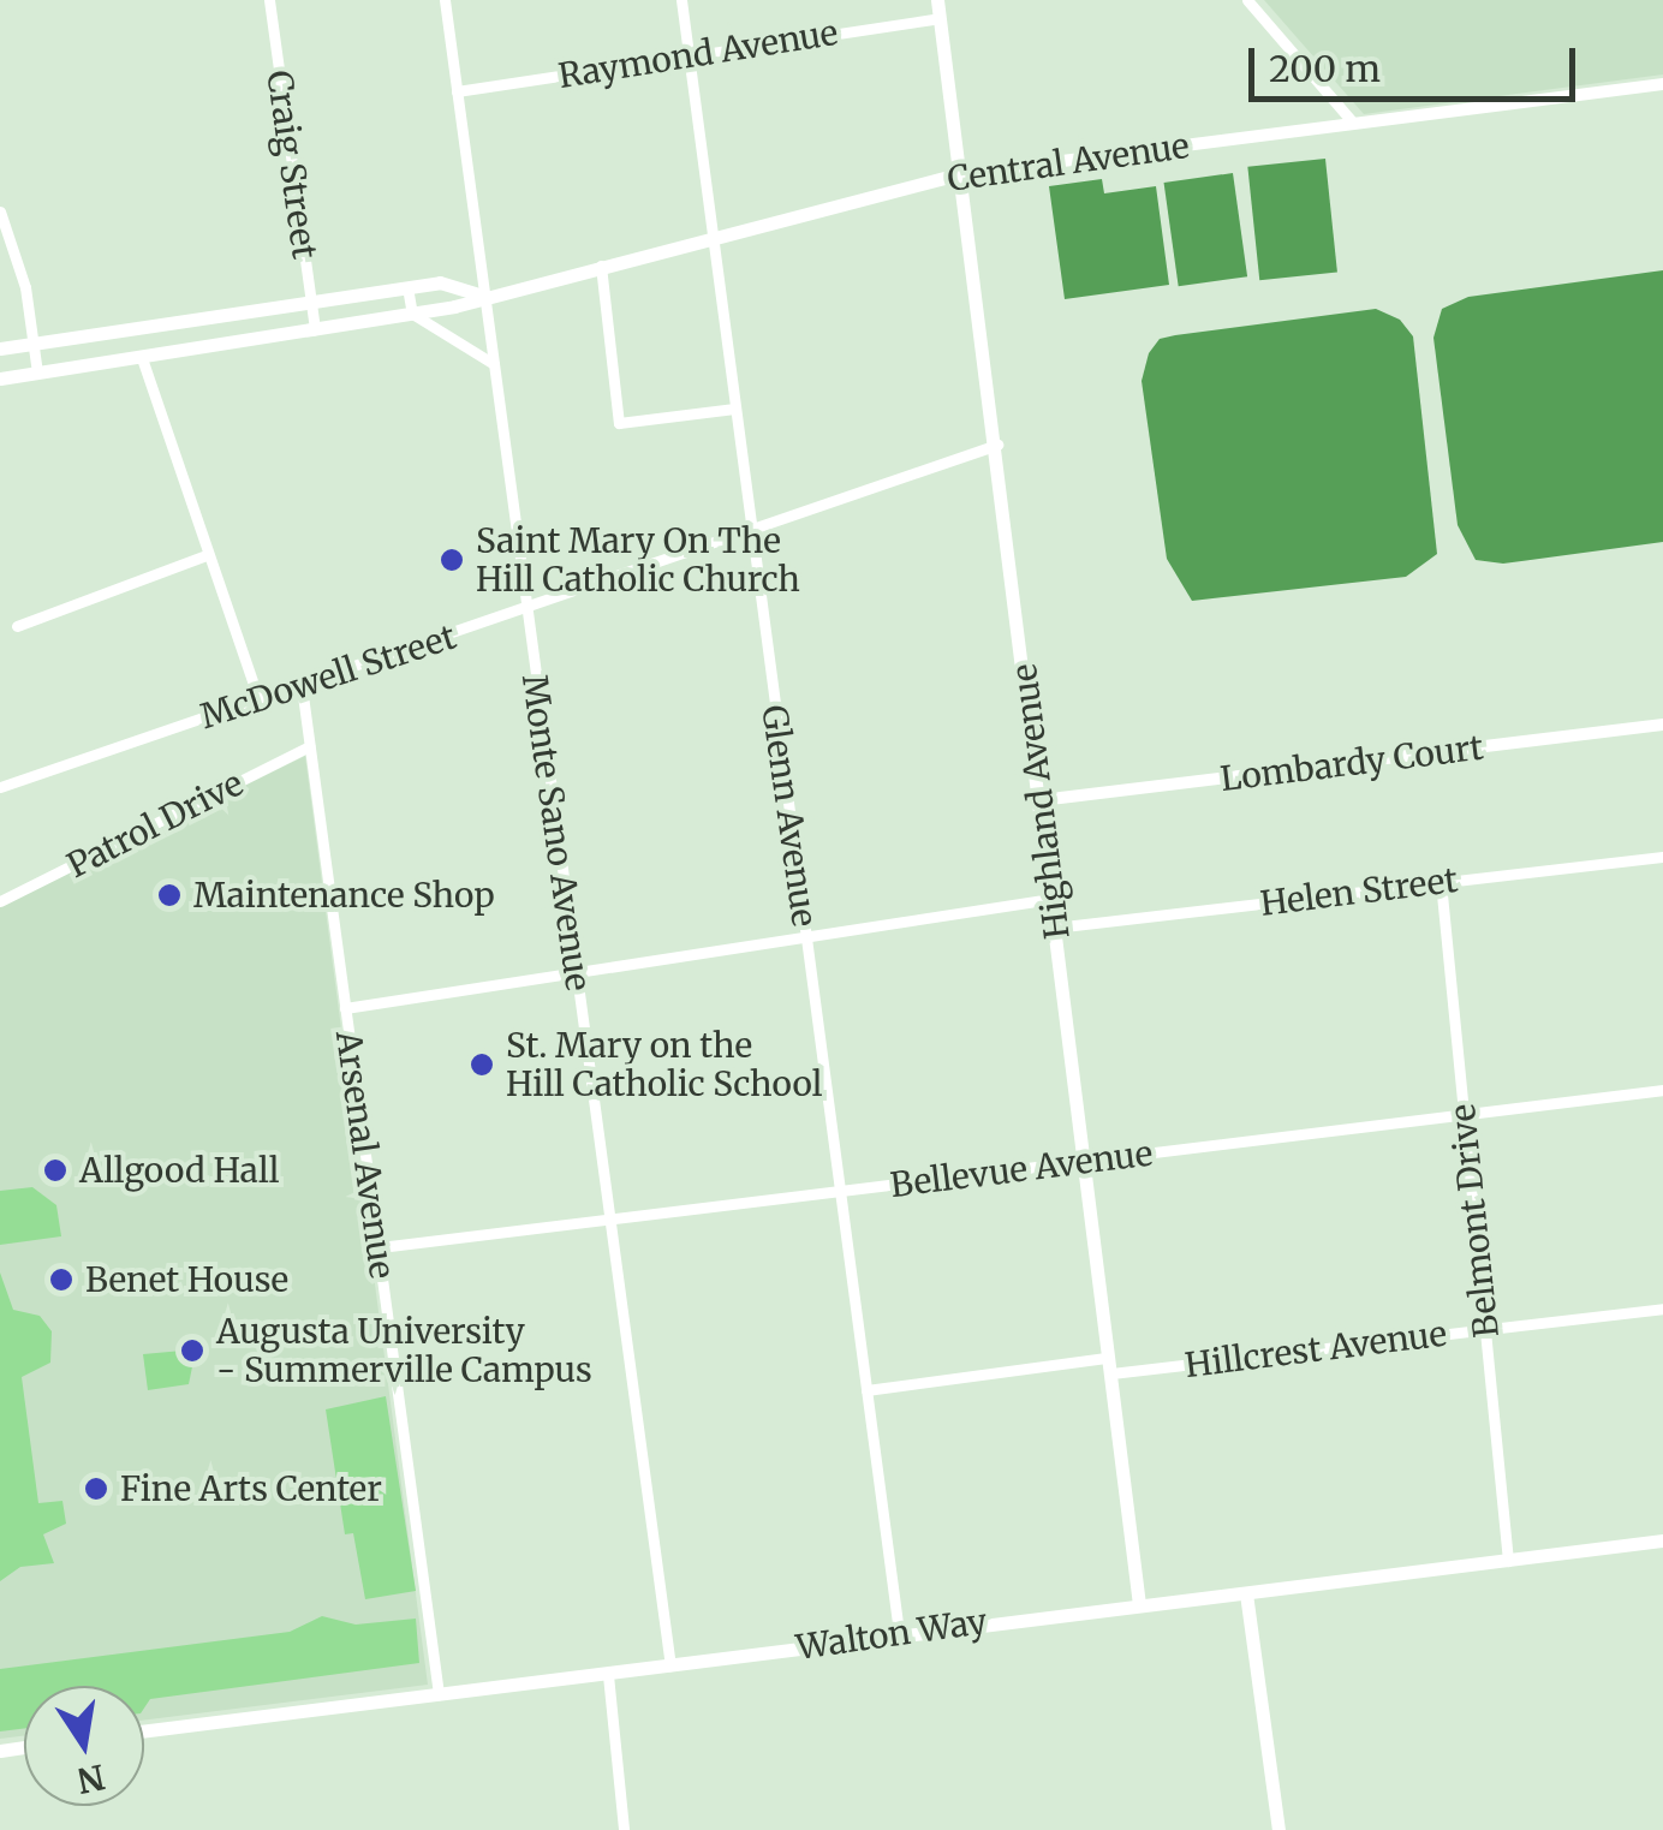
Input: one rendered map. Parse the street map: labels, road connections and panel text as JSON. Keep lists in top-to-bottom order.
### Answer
{
  "streets": {
    "main road": ["Central Avenue", "Highland Avenue", "Walton Way"],
    "street": [
      "Raymond Avenue",
      "Craig Street",
      "McDowell Street",
      "Lombardy Court",
      "Glenn Avenue",
      "Patrol Drive",
      "Monte Sano Avenue",
      "Helen Street",
      "Arsenal Avenue",
      "Bellevue Avenue",
      "Belmont Drive",
      "Hillcrest Avenue"
    ]
  },
  "crossings": [
    ["Raymond Avenue", "Highland Avenue"],
    ["Raymond Avenue", "Glenn Avenue"],
    ["Raymond Avenue", "Monte Sano Avenue"],
    ["Central Avenue", "Craig Street"],
    ["Central Avenue", "Highland Avenue"],
    ["Central Avenue", "Glenn Avenue"],
    ["Central Avenue", "Monte Sano Avenue"],
    ["McDowell Street", "Highland Avenue"],
    ["McDowell Street", "Glenn Avenue"],
    ["McDowell Street", "Monte Sano Avenue"],
    ["McDowell Street", "Arsenal Avenue"],
    ["Lombardy Court", "Highland Avenue"],
    ["Highland Avenue", "Helen Street"],
    ["Highland Avenue", "Bellevue Avenue"],
    ["Highland Avenue", "Hillcrest Avenue"],
    ["Highland Avenue", "Walton Way"],
    ["Glenn Avenue", "Bellevue Avenue"],
    ["Glenn Avenue", "Hillcrest Avenue"],
    ["Glenn Avenue", "Walton Way"],
    ["Patrol Drive", "Arsenal Avenue"],
    ["Monte Sano Avenue", "Bellevue Avenue"],
    ["Monte Sano Avenue", "Walton Way"],
    ["Helen Street", "Belmont Drive"],
    ["Arsenal Avenue", "Bellevue Avenue"],
    ["Arsenal Avenue", "Walton Way"],
    ["Bellevue Avenue", "Belmont Drive"],
    ["Belmont Drive", "Hillcrest Avenue"],
    ["Belmont Drive", "Walton Way"]
  ],
  "places": [
    "Saint Mary On The Hill Catholic Church",
    "Maintenance Shop",
    "St. Mary on the Hill Catholic School",
    "Allgood Hall",
    "Benet House",
    "Augusta University - Summerville Campus",
    "Fine Arts Center"
  ],
  "scale_bar": "200 m",
  "north": "bottom"
}
